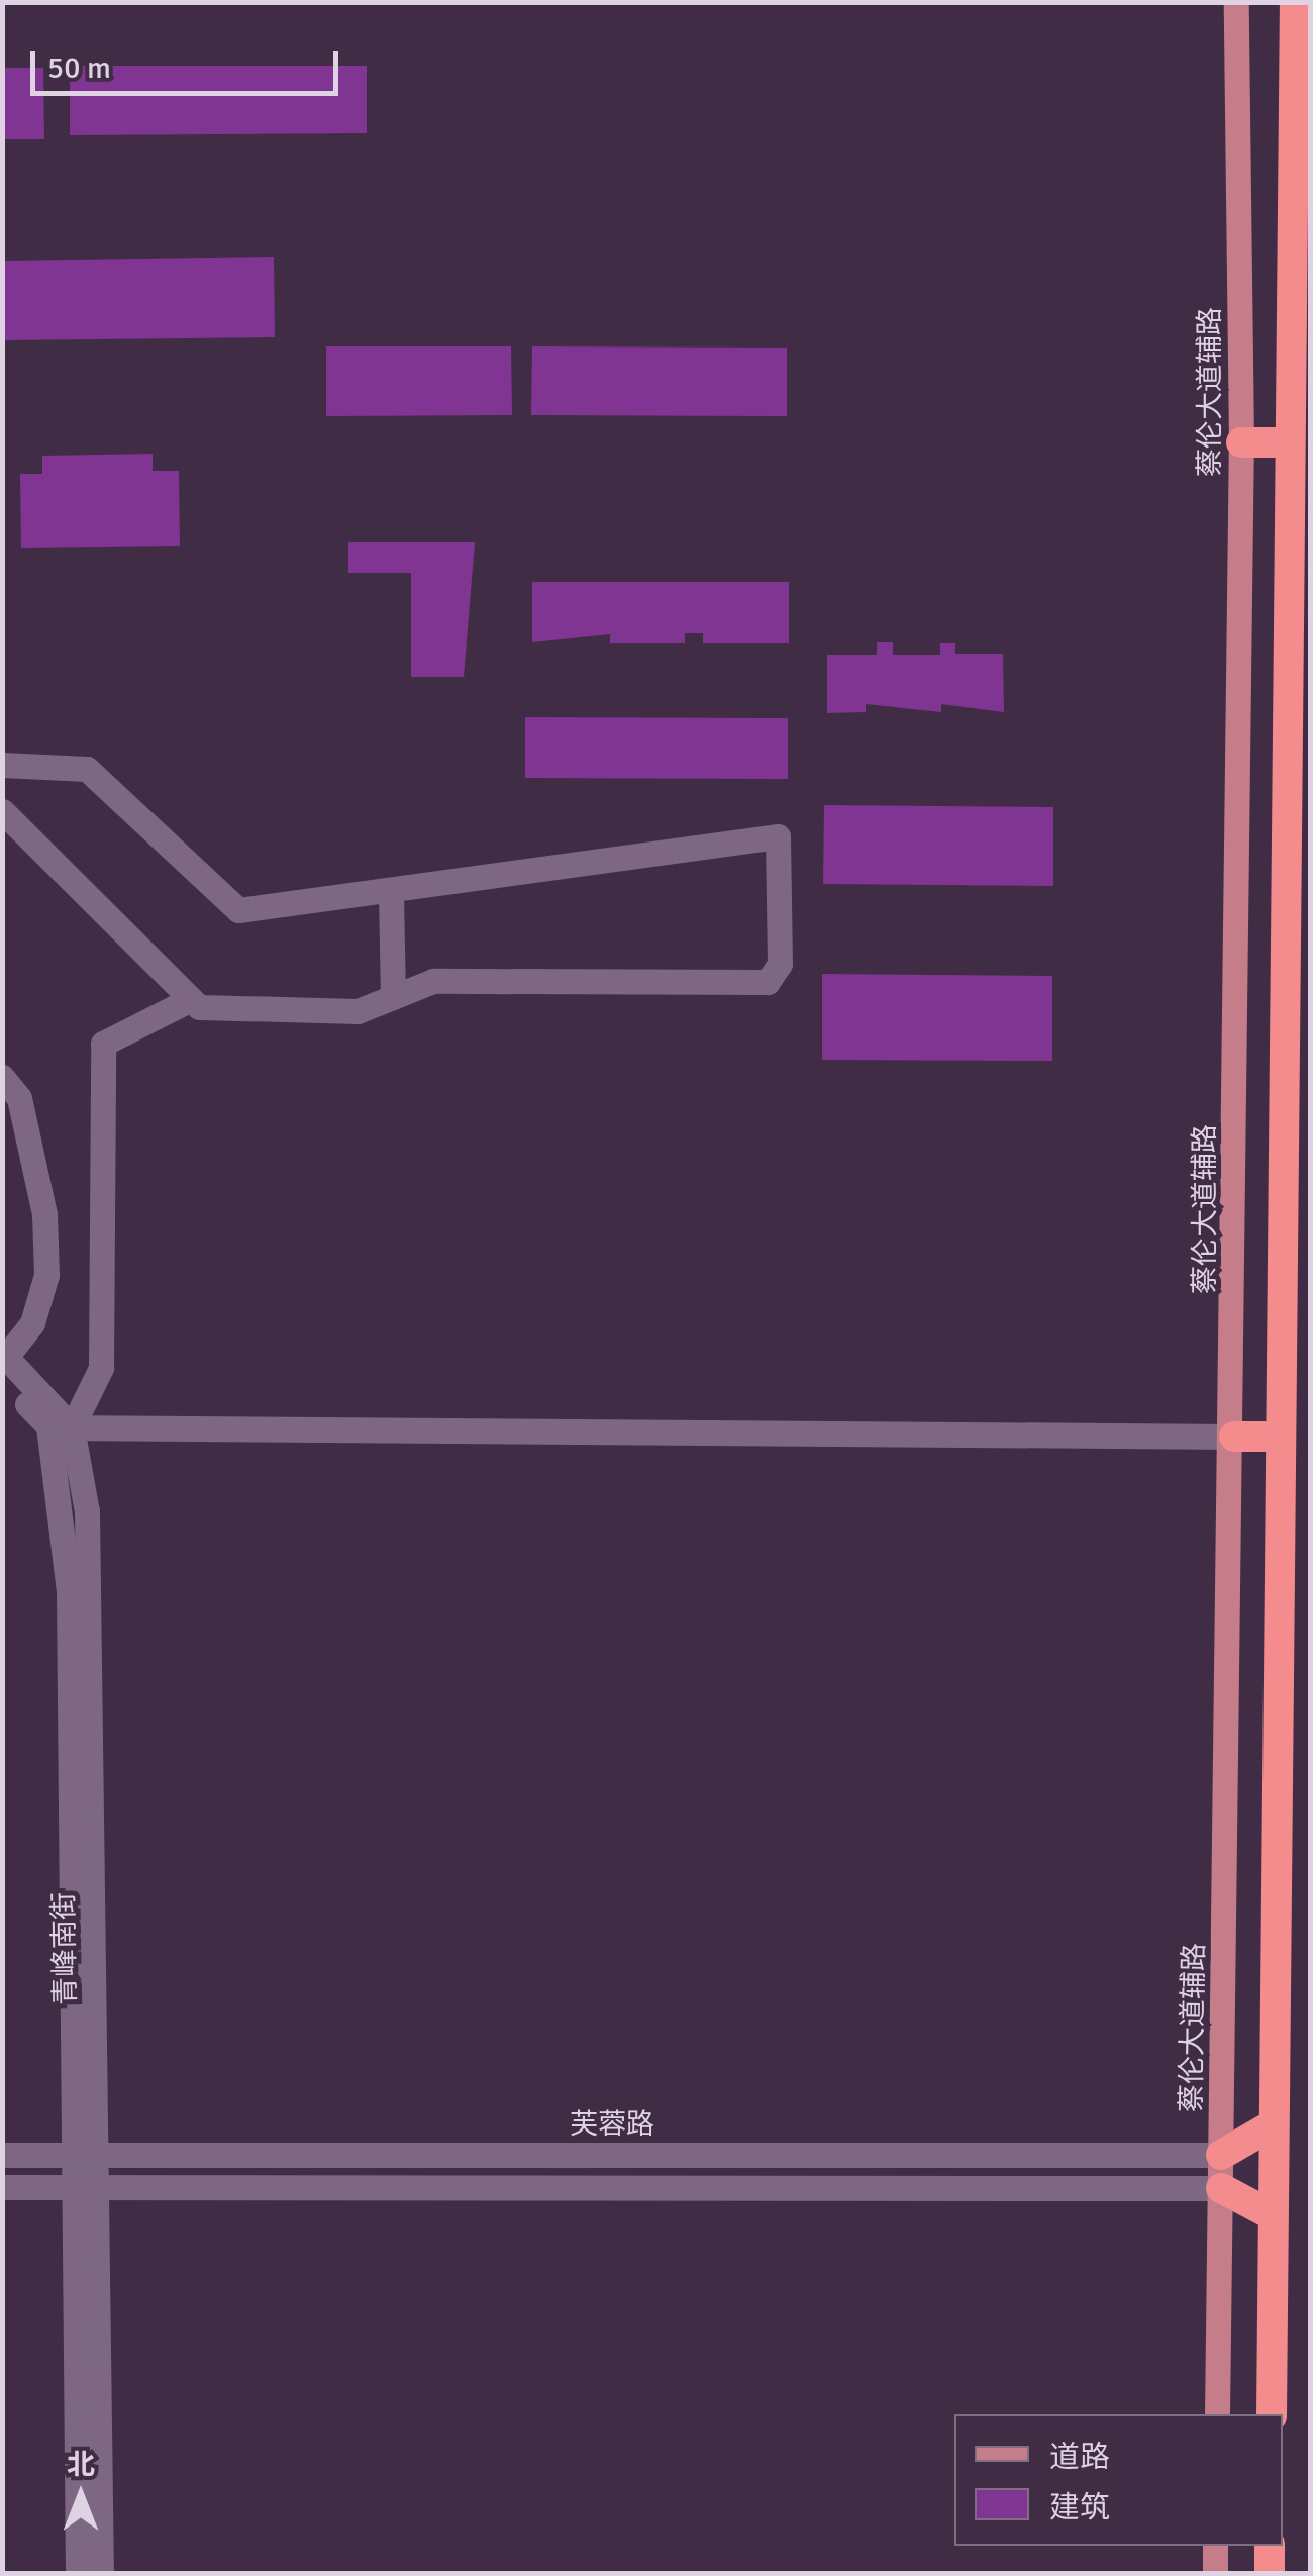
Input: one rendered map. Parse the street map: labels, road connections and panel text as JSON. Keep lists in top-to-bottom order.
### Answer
{
  "streets": {
    "main road": ["蔡伦大道辅路"],
    "street": ["青峰南街", "芙蓉路"]
  },
  "crossings": [
    ["蔡伦大道辅路", "芙蓉路"],
    ["青峰南街", "芙蓉路"]
  ],
  "legend": ["道路", "建筑"],
  "scale_bar": "50 m",
  "north": "top"
}
